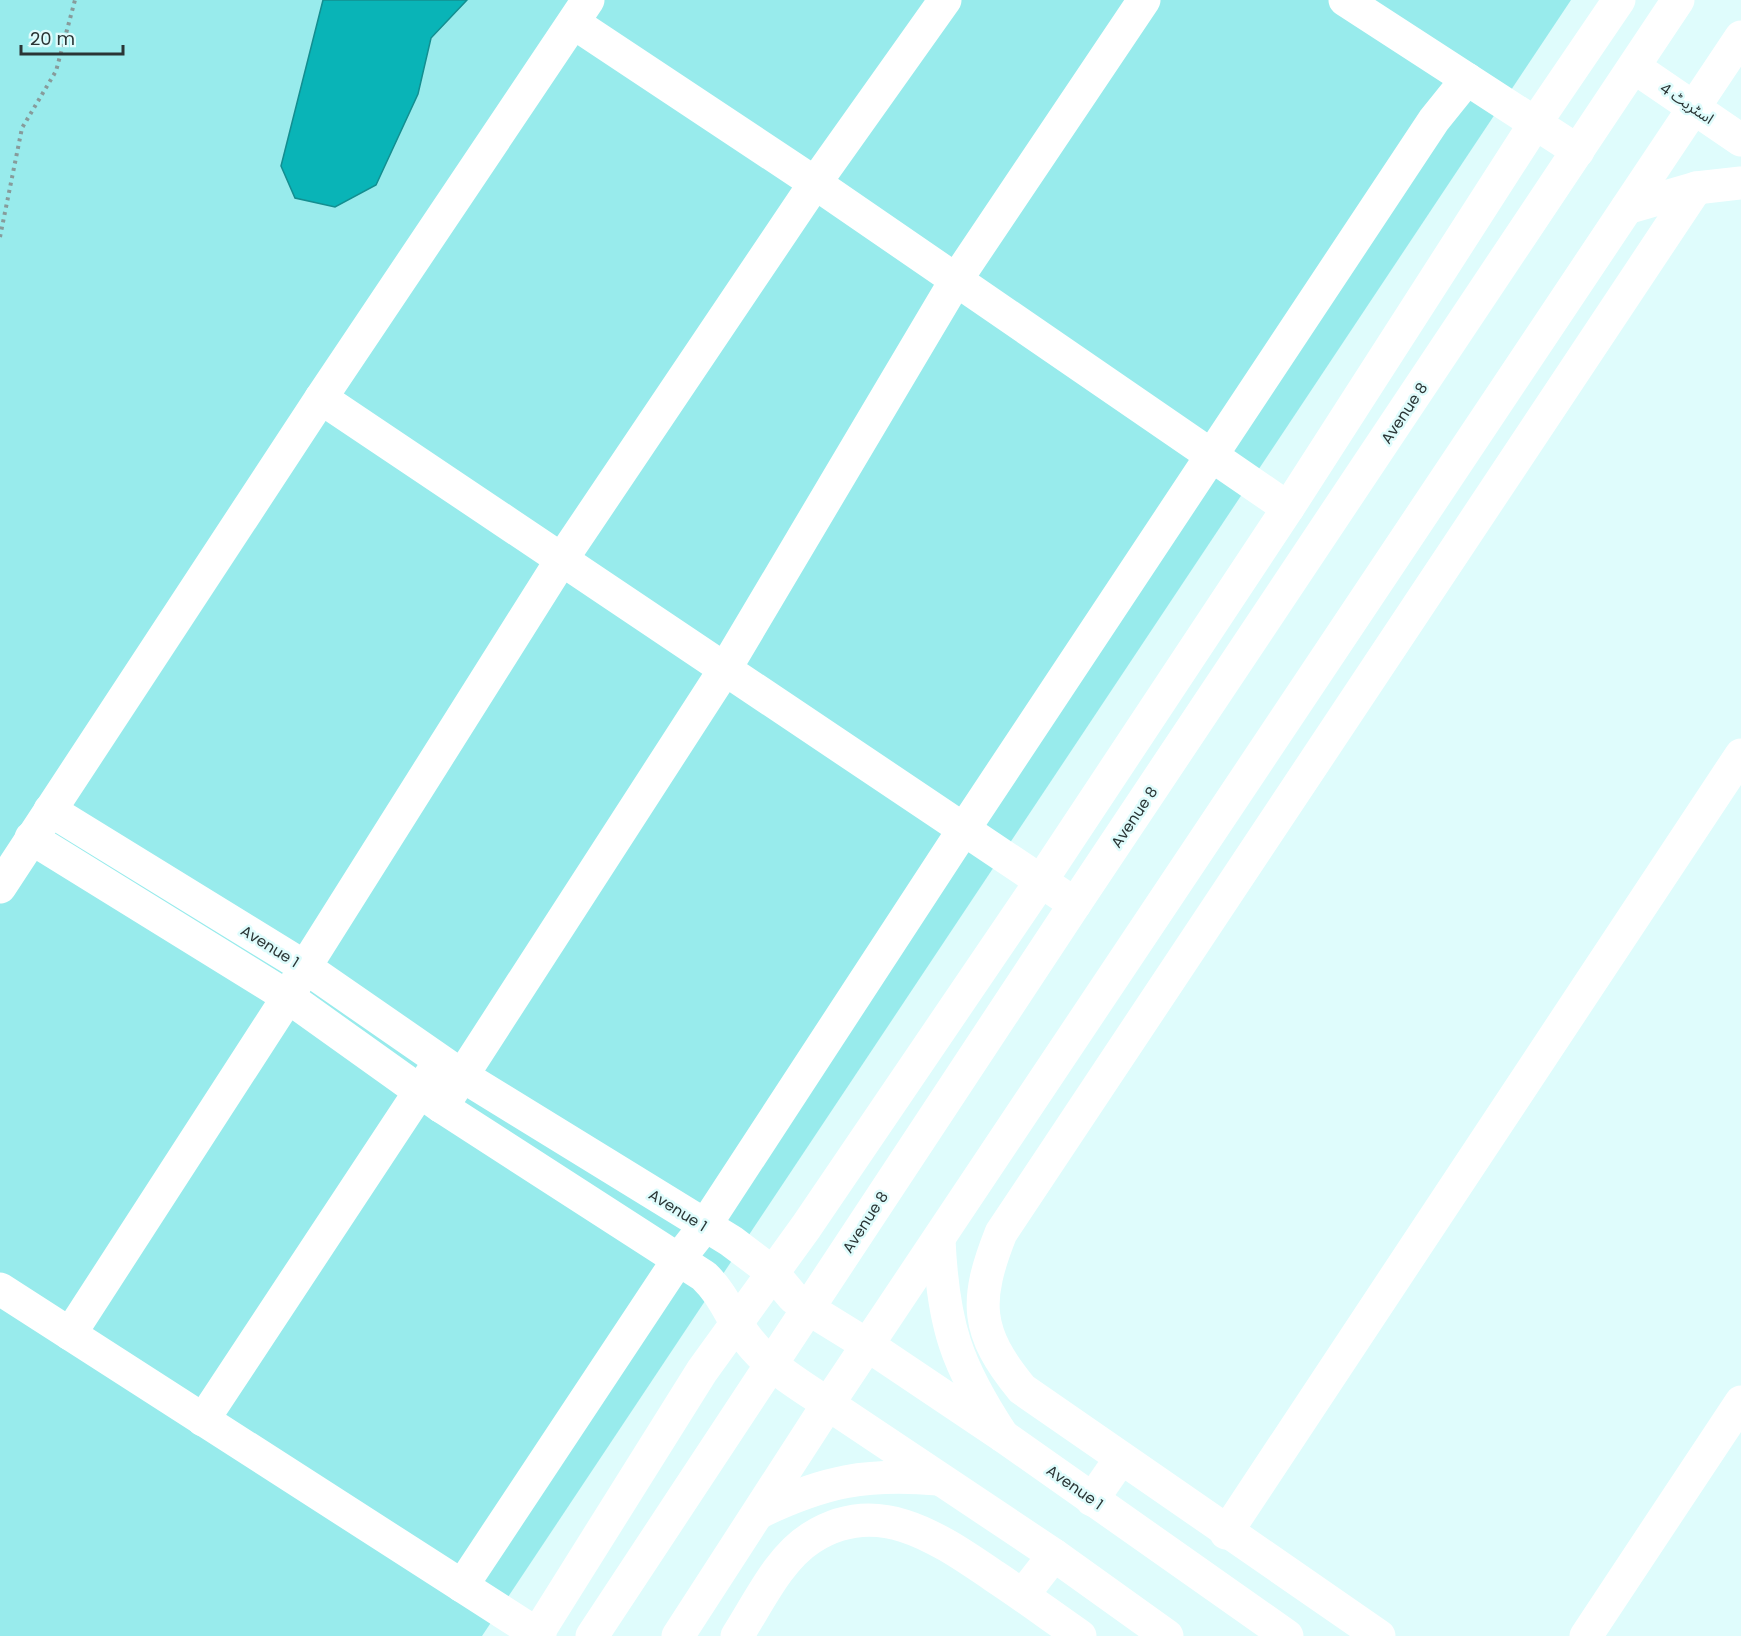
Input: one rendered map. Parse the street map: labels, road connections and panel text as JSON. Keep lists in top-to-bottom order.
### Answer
{
  "streets": {
    "street": ["اسٹریٹ 4", "Avenue 8", "Avenue 1"]
  },
  "crossings": [
    ["اسٹریٹ 4", "Avenue 8"],
    ["Avenue 8", "Avenue 1"]
  ],
  "scale_bar": "20 m"
}
